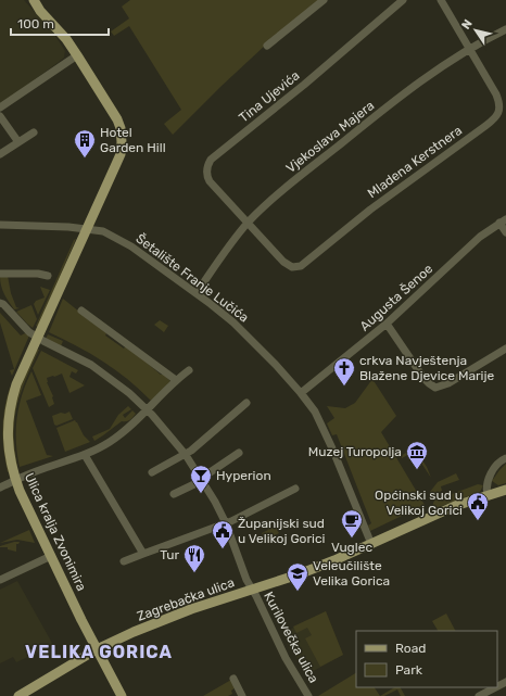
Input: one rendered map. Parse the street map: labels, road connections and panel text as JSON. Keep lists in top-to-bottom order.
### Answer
{
  "streets": {
    "main road": ["Ulica kralja Zvonimira", "Zagrebačka ulica"],
    "street": [
      "Tina Ujevića",
      "Vjekoslava Majera",
      "Mladena Kerstnera",
      "Šetalište Franje Lučića",
      "Augusta Šenoe",
      "Kurilovečka ulica"
    ]
  },
  "crossings": [
    ["Tina Ujevića", "Vjekoslava Majera"],
    ["Tina Ujevića", "Mladena Kerstnera"],
    ["Vjekoslava Majera", "Mladena Kerstnera"],
    ["Vjekoslava Majera", "Šetalište Franje Lučića"],
    ["Šetalište Franje Lučića", "Augusta Šenoe"],
    ["Šetalište Franje Lučića", "Ulica kralja Zvonimira"],
    ["Šetalište Franje Lučića", "Zagrebačka ulica"],
    ["Ulica kralja Zvonimira", "Zagrebačka ulica"],
    ["Ulica kralja Zvonimira", "Kurilovečka ulica"],
    ["Zagrebačka ulica", "Kurilovečka ulica"]
  ],
  "districts": ["VELIKA GORICA"],
  "places": {
    "building": ["Hotel Garden Hill"],
    "church": ["crkva Navještenja Blažene Djevice Marije"],
    "museum": ["Muzej Turopolja"],
    "bar": ["Hyperion"],
    "public building": ["Općinski sud u Velikoj Gorici", "Županijski sud u Velikoj Gorici"],
    "cafe": ["Vuglec"],
    "restaurant": ["Tur"],
    "school or university": ["Veleučilište Velika Gorica"]
  },
  "legend": ["Road", "Park"],
  "scale_bar": "100 m",
  "north": "top left"
}
